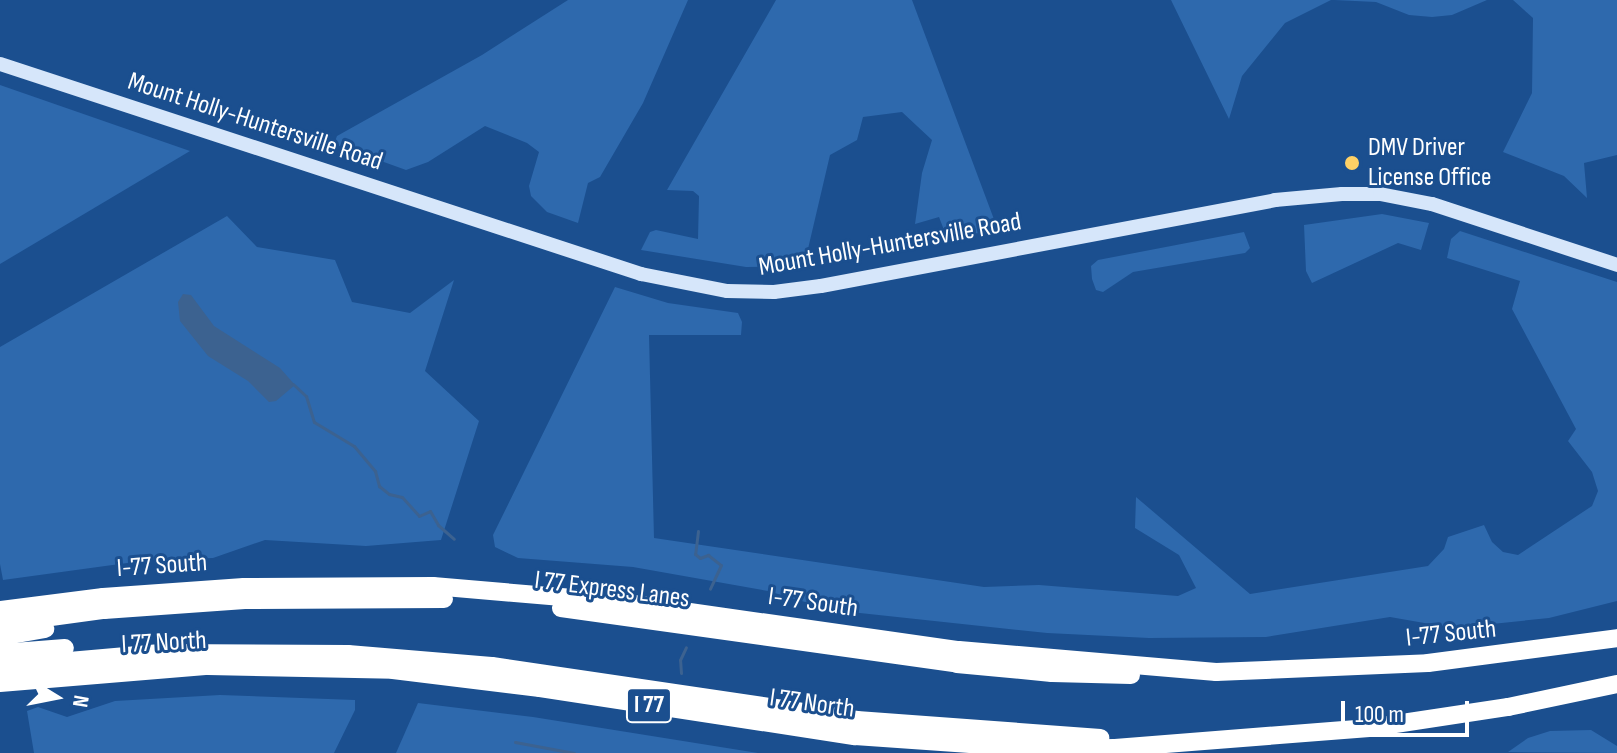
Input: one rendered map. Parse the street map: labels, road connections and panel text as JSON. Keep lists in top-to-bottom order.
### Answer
{
  "streets": {
    "highway": [
      "I-77 South",
      "I 77 Express Lanes",
      "I 77 North",
      "I 77"
    ],
    "main road": ["Mount Holly-Huntersville Road"]
  },
  "crossings": [
    ["I-77 South", "I 77 Express Lanes"],
    ["I 77 North", "I 77"]
  ],
  "places": ["DMV Driver License Office"],
  "scale_bar": "100 m",
  "north": "right"
}
